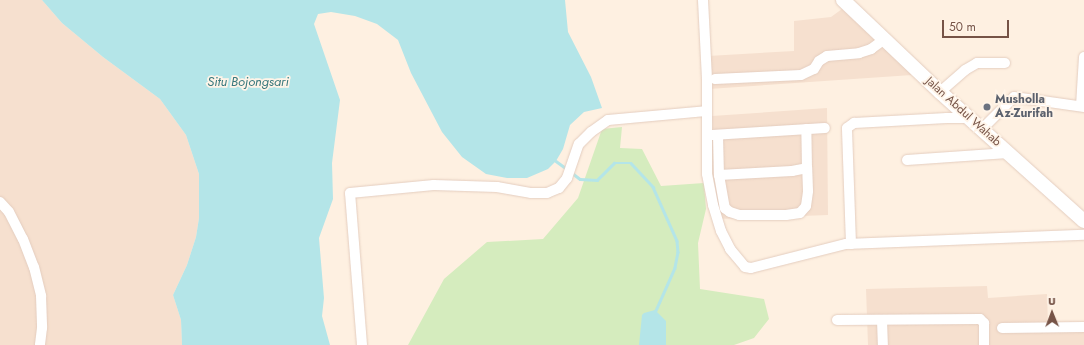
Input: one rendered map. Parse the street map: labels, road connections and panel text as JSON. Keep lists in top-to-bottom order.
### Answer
{
  "streets": {
    "street": ["Jalan Abdul Wahab"]
  },
  "water": ["Situ Bojongsari"],
  "places": ["Musholla Az-Zurifah"],
  "scale_bar": "50 m",
  "north": "top"
}
